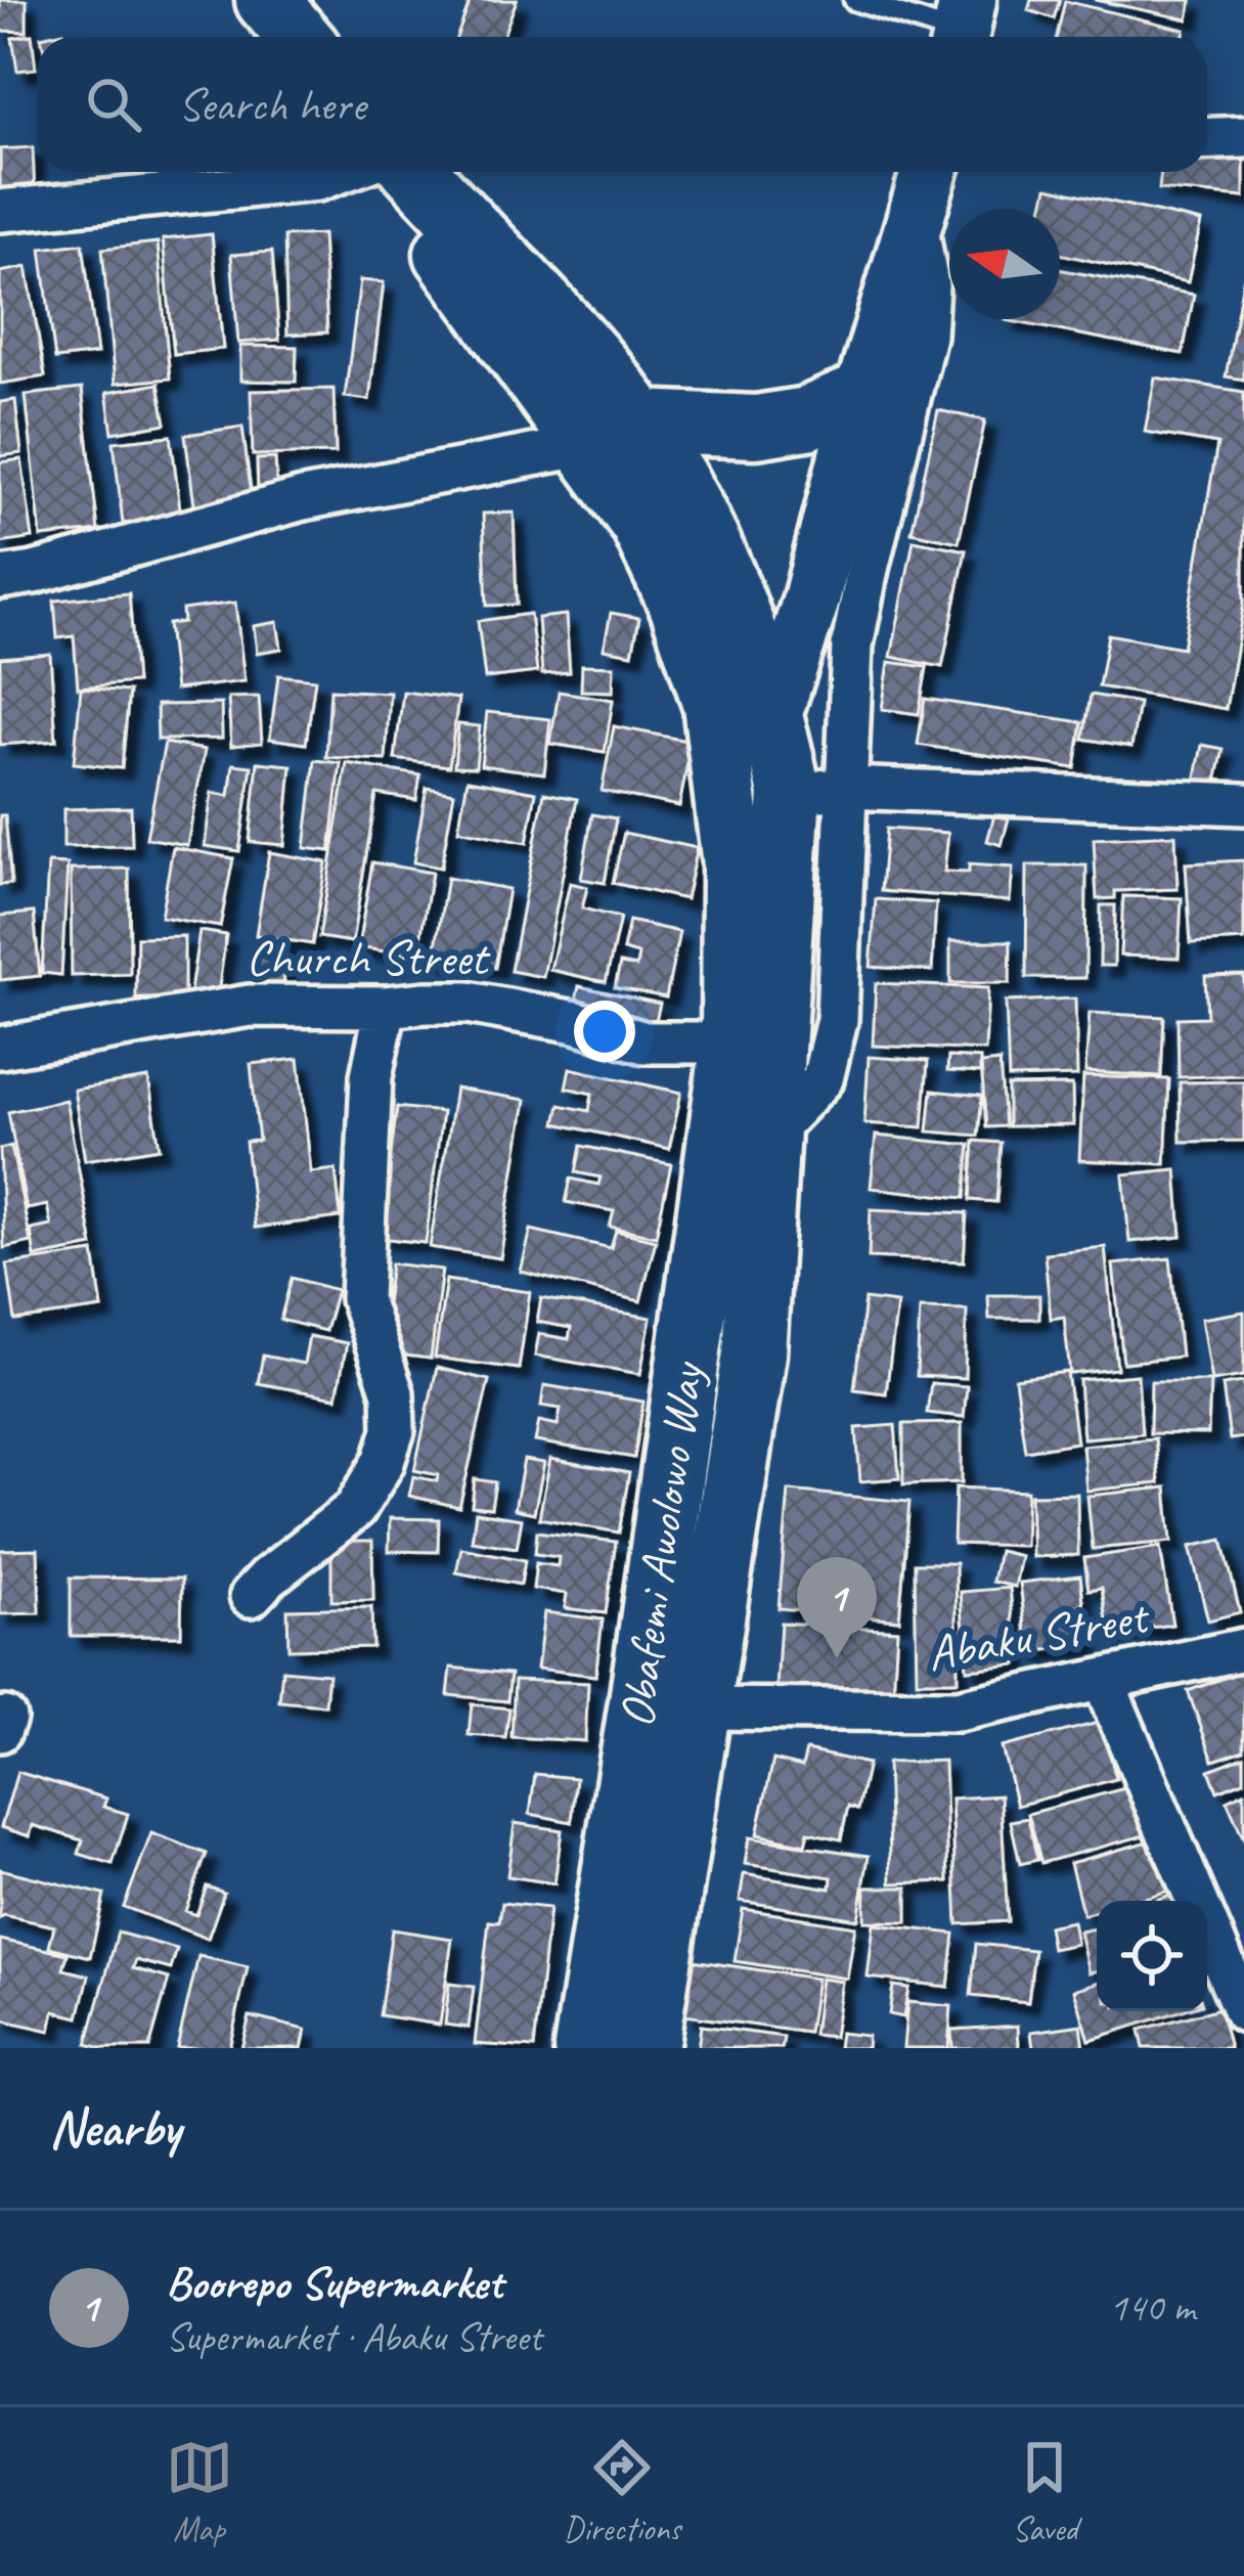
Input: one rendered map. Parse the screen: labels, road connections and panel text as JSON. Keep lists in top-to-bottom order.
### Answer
{
  "streets": {
    "main road": ["Obafemi Awolowo Way"],
    "street": ["Church Street", "Abaku Street"]
  },
  "crossings": [
    ["Church Street", "Obafemi Awolowo Way"],
    ["Obafemi Awolowo Way", "Abaku Street"]
  ],
  "north": "left",
  "page": {
    "search": "Search here",
    "pins": "1",
    "heading": "Nearby",
    "list": [
      {
        "mark": "1",
        "name": "Boorepo Supermarket",
        "note": "Supermarket · Abaku Street",
        "value": "140 m"
      }
    ],
    "nav": ["Map", "Directions", "Saved"]
  }
}
